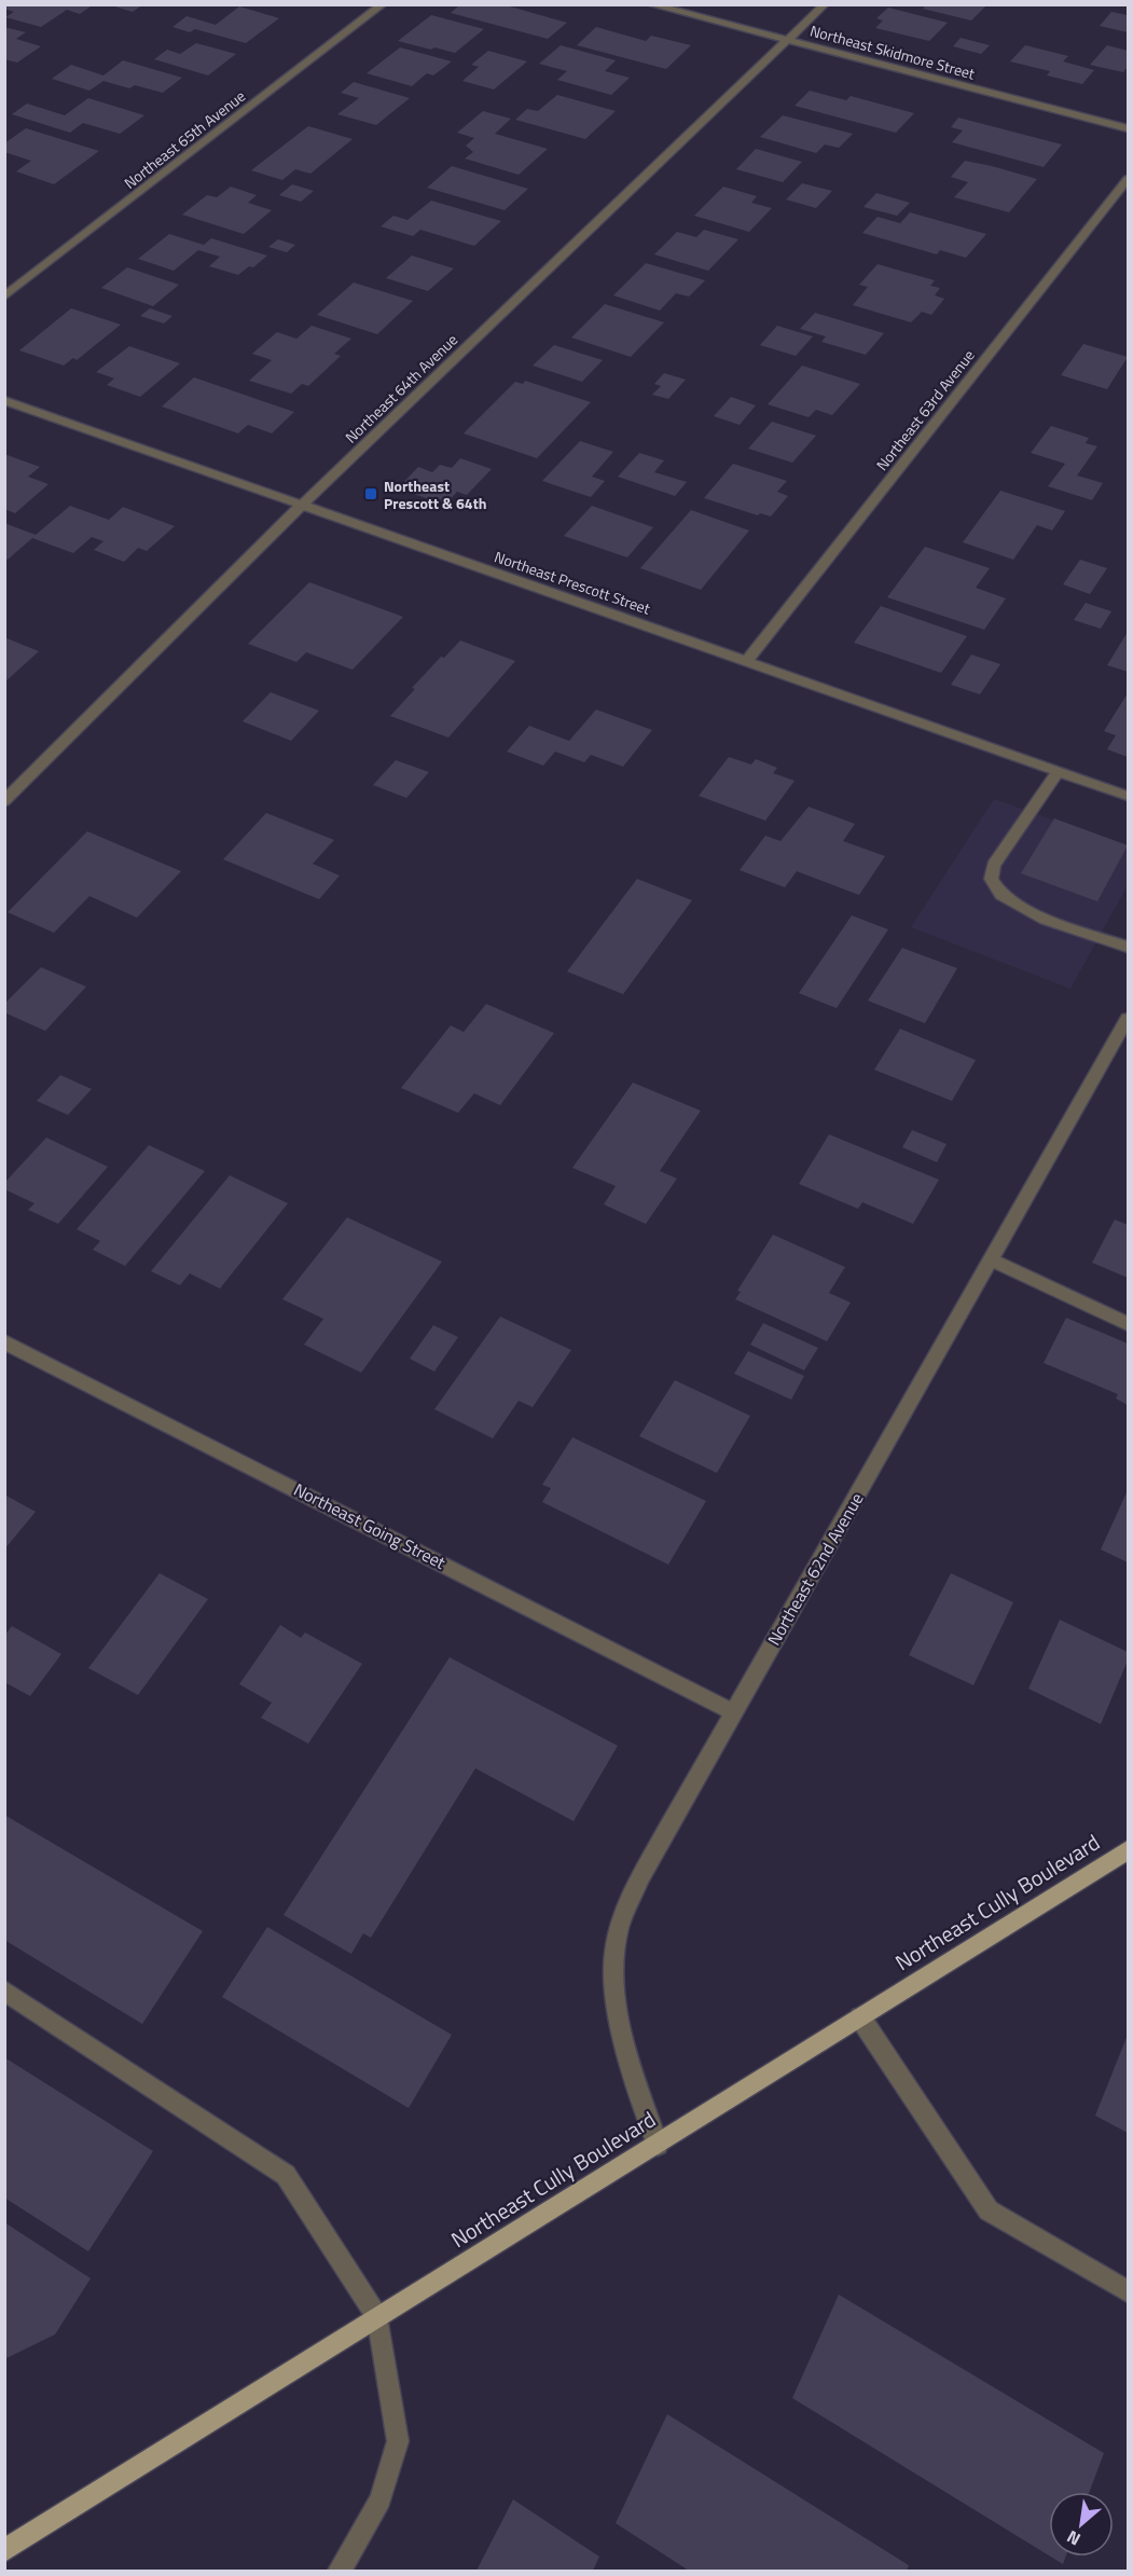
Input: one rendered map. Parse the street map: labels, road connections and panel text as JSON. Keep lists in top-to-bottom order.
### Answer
{
  "streets": {
    "main road": ["Northeast Cully Boulevard"],
    "street": [
      "Northeast Skidmore Street",
      "Northeast 65th Avenue",
      "Northeast 64th Avenue",
      "Northeast 63rd Avenue",
      "Northeast Prescott Street",
      "Northeast Going Street",
      "Northeast 62nd Avenue"
    ]
  },
  "crossings": [
    ["Northeast Skidmore Street", "Northeast 64th Avenue"],
    ["Northeast 64th Avenue", "Northeast Prescott Street"],
    ["Northeast 63rd Avenue", "Northeast Prescott Street"],
    ["Northeast Going Street", "Northeast 62nd Avenue"],
    ["Northeast 62nd Avenue", "Northeast Cully Boulevard"]
  ],
  "places": {
    "transit": ["Northeast Prescott & 64th"]
  },
  "north": "bottom left"
}
